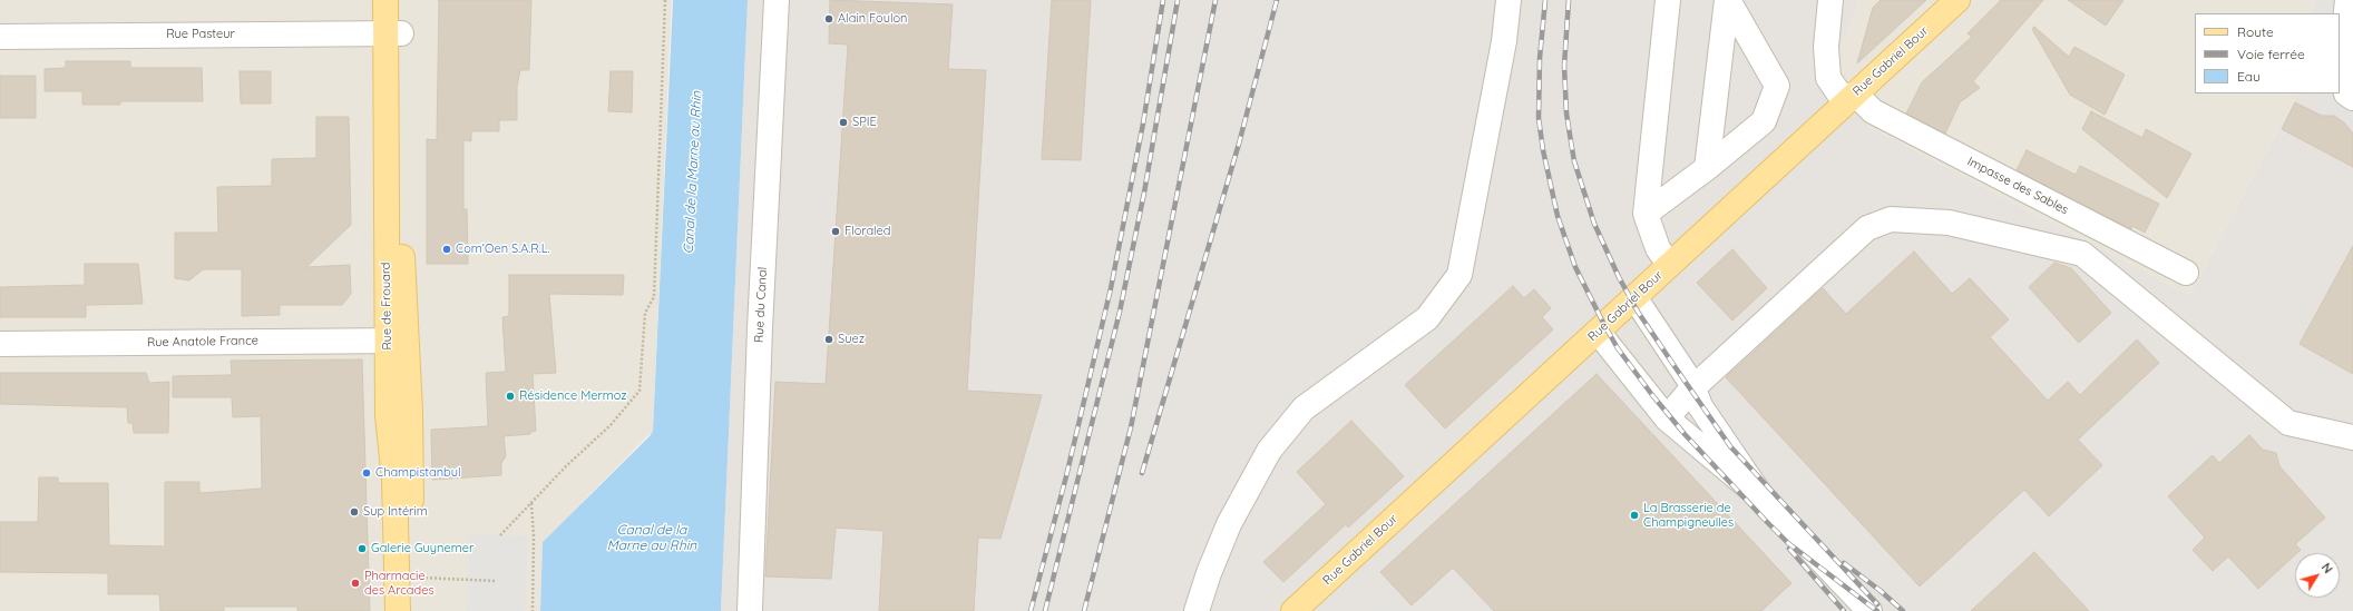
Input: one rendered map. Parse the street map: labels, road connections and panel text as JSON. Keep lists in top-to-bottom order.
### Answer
{
  "streets": {
    "main road": ["Rue Gabriel Bour", "Rue de Frouard"],
    "street": [
      "Rue Pasteur",
      "Impasse des Sables",
      "Rue du Canal",
      "Rue Anatole France"
    ]
  },
  "crossings": [
    ["Rue Pasteur", "Rue de Frouard"],
    ["Rue Gabriel Bour", "Impasse des Sables"],
    ["Rue de Frouard", "Rue Anatole France"]
  ],
  "water": ["Canal de la Marne au Rhin"],
  "places": [
    "Alain Foulon",
    "SPIE",
    "Floraled",
    "Com’Oen S.A.R.L.",
    "Suez",
    "Résidence Mermoz",
    "Champistanbul",
    "Sup Intérim",
    "La Brasserie de Champigneulles",
    "Galerie Guynemer",
    "Pharmacie des Arcades"
  ],
  "legend": ["Route", "Voie ferrée", "Eau"],
  "north": "top right"
}
